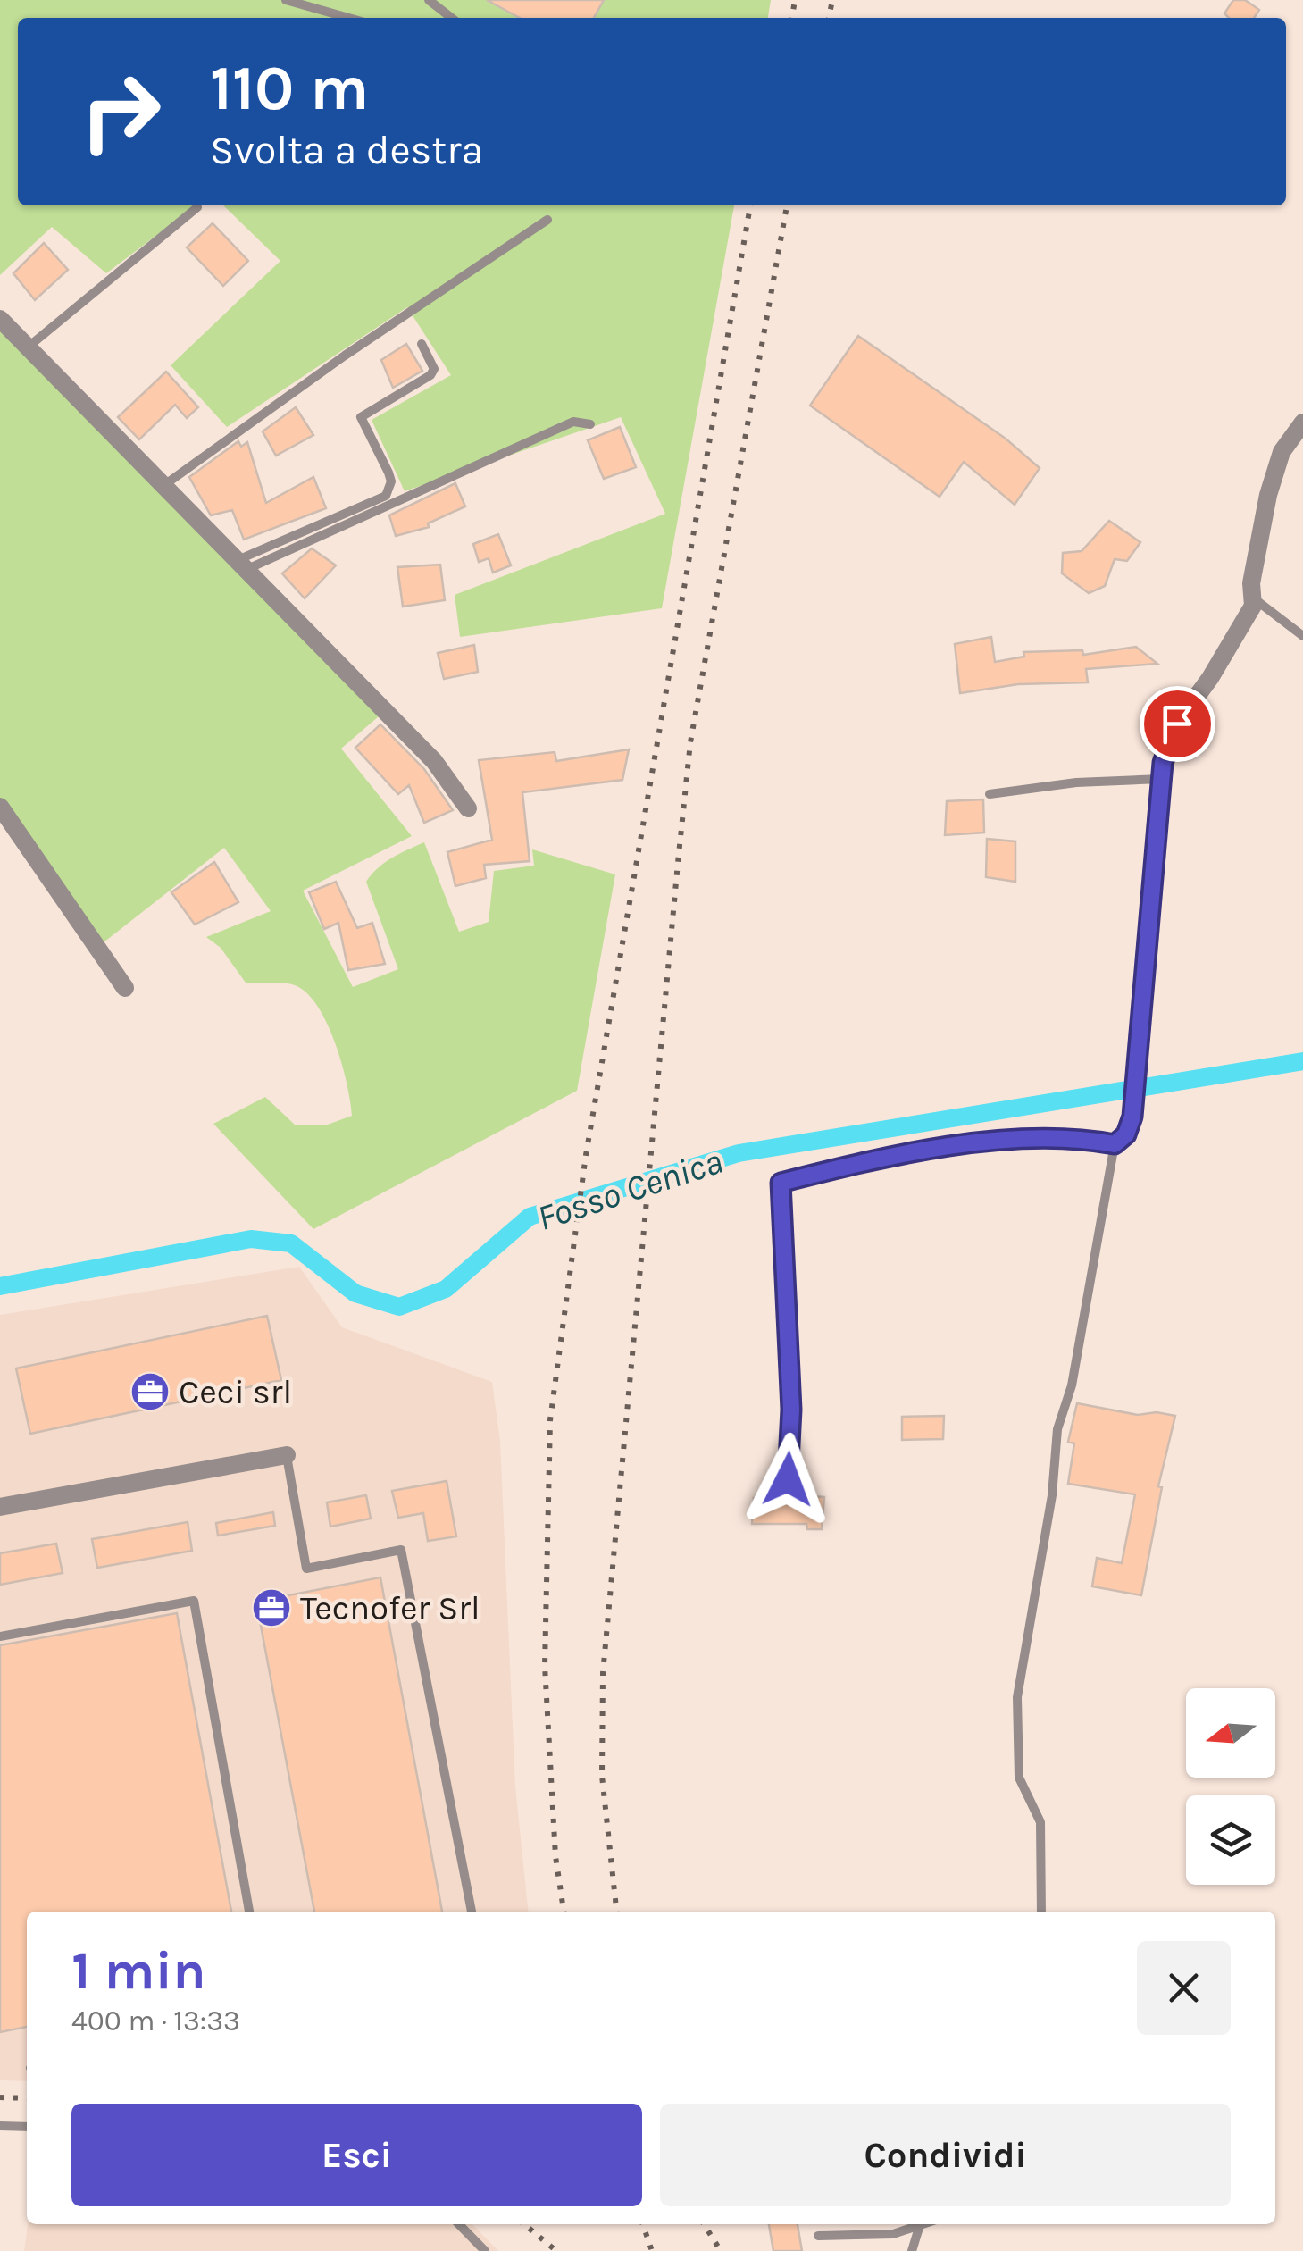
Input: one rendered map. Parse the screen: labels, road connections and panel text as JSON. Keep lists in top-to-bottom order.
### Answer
{
  "water": ["Fosso Cenica"],
  "places": {
    "office": ["Ceci srl", "Tecnofer Srl"]
  },
  "north": "left",
  "page": {
    "turn": ["110 m", "Svolta a destra"],
    "heading": ["1 min", "400 m · 13:33"],
    "buttons": ["Esci", "Condividi"]
  }
}
